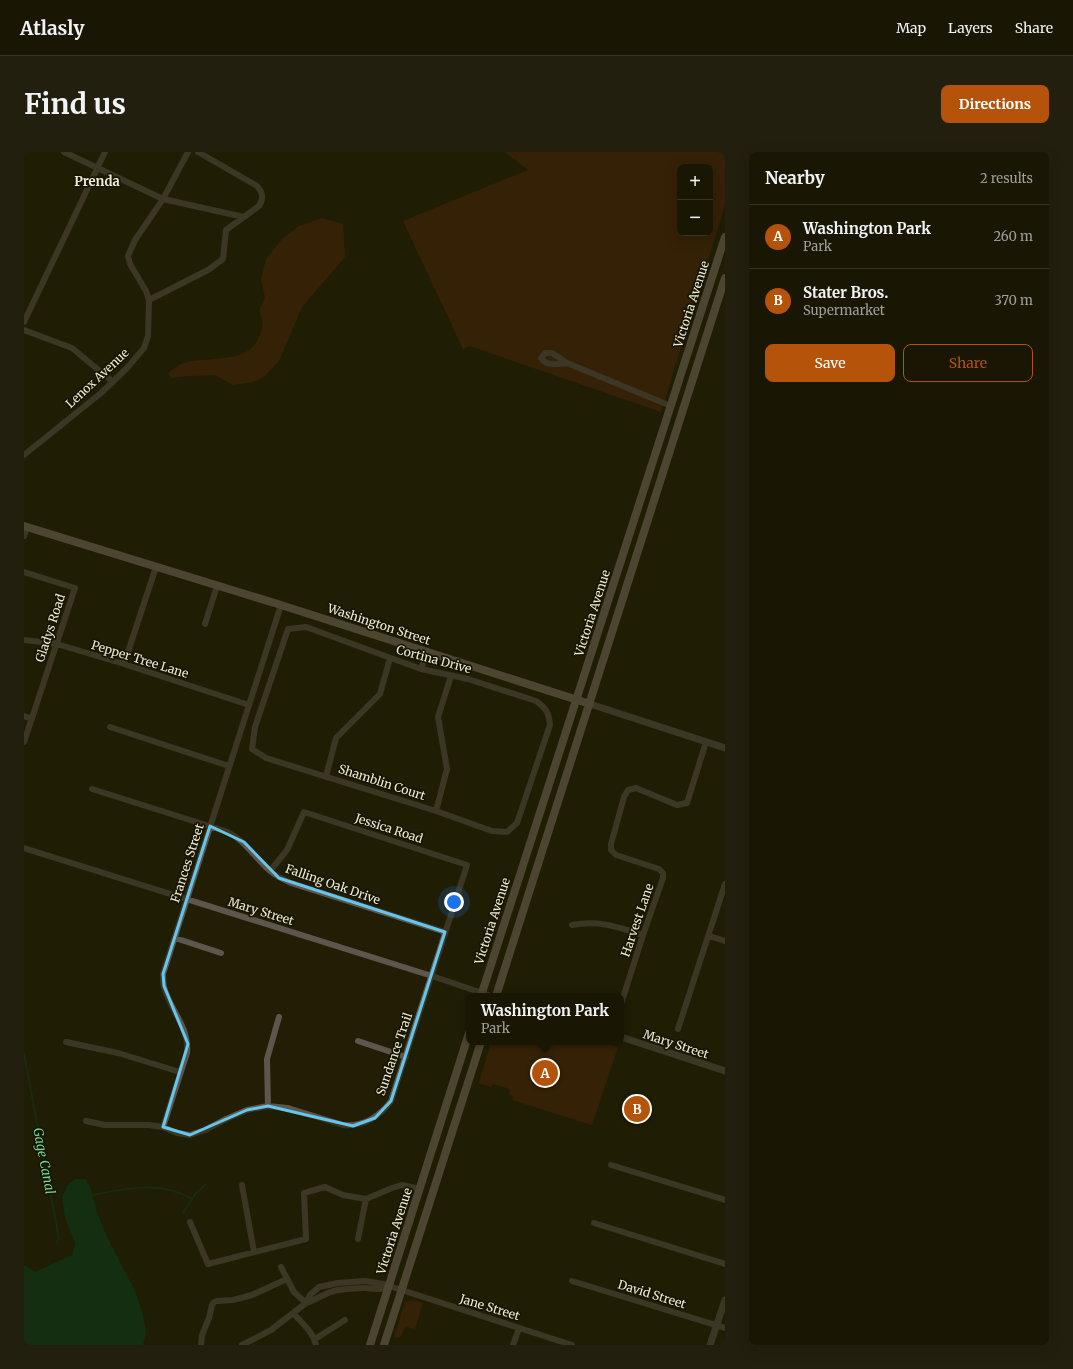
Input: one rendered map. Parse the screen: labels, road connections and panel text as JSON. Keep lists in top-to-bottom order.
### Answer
{
  "streets": {
    "main road": ["Victoria Avenue", "Washington Street"],
    "street": [
      "Lenox Avenue",
      "Gladys Road",
      "Pepper Tree Lane",
      "Cortina Drive",
      "Shamblin Court",
      "Jessica Road",
      "Frances Street",
      "Falling Oak Drive",
      "Mary Street",
      "Harvest Lane",
      "Sundance Trail",
      "David Street",
      "Jane Street"
    ]
  },
  "crossings": [
    ["Victoria Avenue", "Washington Street"],
    ["Victoria Avenue", "Jane Street"],
    ["Washington Street", "Frances Street"],
    ["Washington Street", "Harvest Lane"],
    ["Gladys Road", "Pepper Tree Lane"],
    ["Pepper Tree Lane", "Frances Street"],
    ["Cortina Drive", "Shamblin Court"],
    ["Jessica Road", "Falling Oak Drive"],
    ["Jessica Road", "Sundance Trail"],
    ["Frances Street", "Falling Oak Drive"],
    ["Frances Street", "Mary Street"],
    ["Frances Street", "Sundance Trail"],
    ["Falling Oak Drive", "Sundance Trail"],
    ["Mary Street", "Sundance Trail"]
  ],
  "districts": ["Prenda"],
  "water": ["Gage Canal"],
  "page": {
    "header": "Atlasly",
    "nav": ["Map", "Layers", "Share"],
    "buttons": [
      "Directions",
      ["Save", "Share"]
    ],
    "title": "Find us",
    "heading": ["Nearby", "2 results"],
    "map_buttons": ["+", "−"],
    "list": [
      {
        "mark": "A",
        "name": "Washington Park",
        "note": "Park",
        "value": "260 m"
      },
      {
        "mark": "B",
        "name": "Stater Bros.",
        "note": "Supermarket",
        "value": "370 m"
      }
    ],
    "popup": ["Washington Park", "Park"],
    "pins": ["A", "B"]
  }
}
